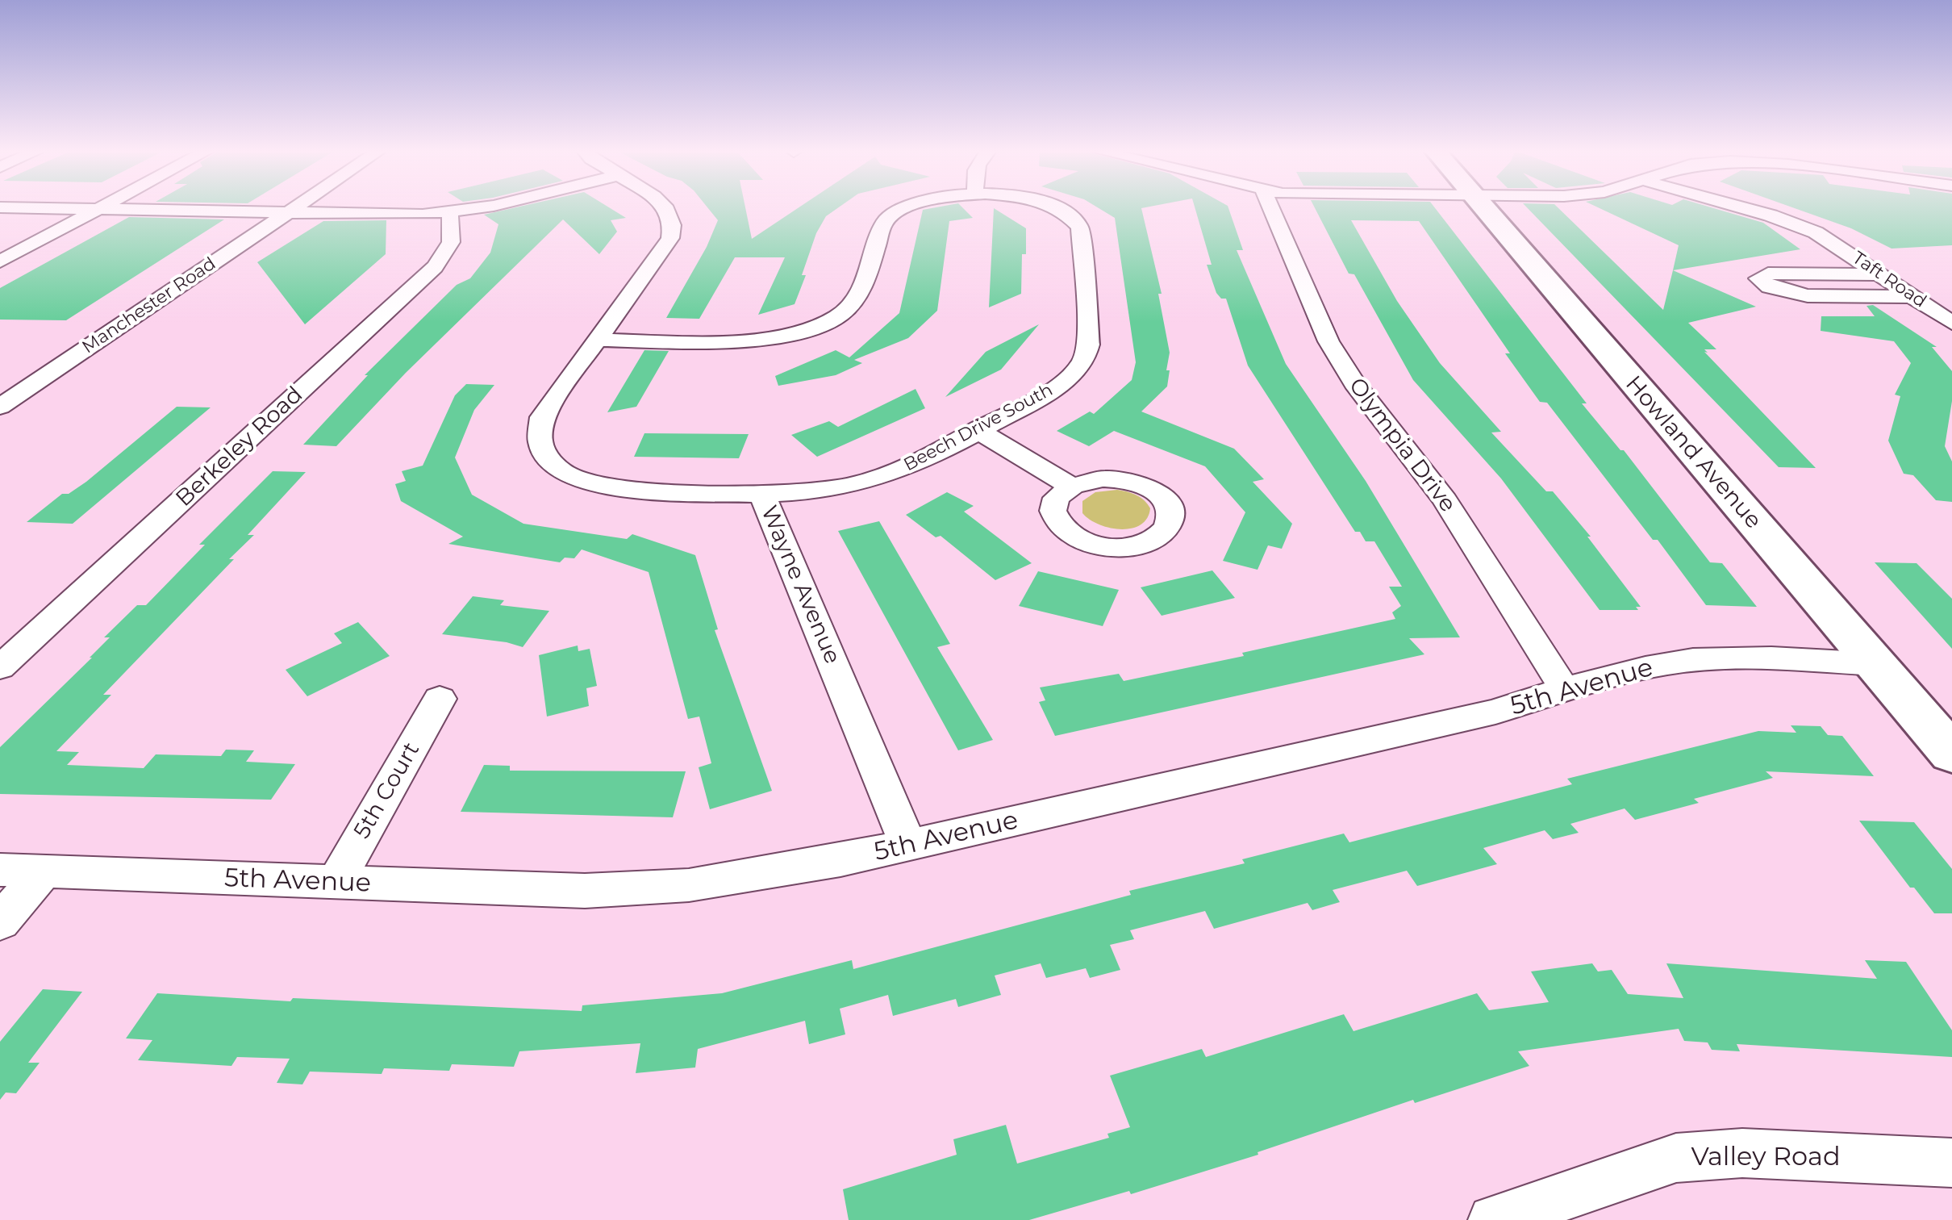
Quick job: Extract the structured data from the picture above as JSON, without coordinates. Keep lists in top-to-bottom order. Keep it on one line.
{"streets":{"street":["Taft Road","Manchester Road","Beech Drive South","Olympia Drive","Berkeley Road","Howland Avenue","Wayne Avenue","5th Avenue","5th Court","Valley Road"]},"crossings":[["Beech Drive South","Wayne Avenue"],["Olympia Drive","5th Avenue"],["Howland Avenue","5th Avenue"],["Wayne Avenue","5th Avenue"],["5th Avenue","5th Court"]]}
